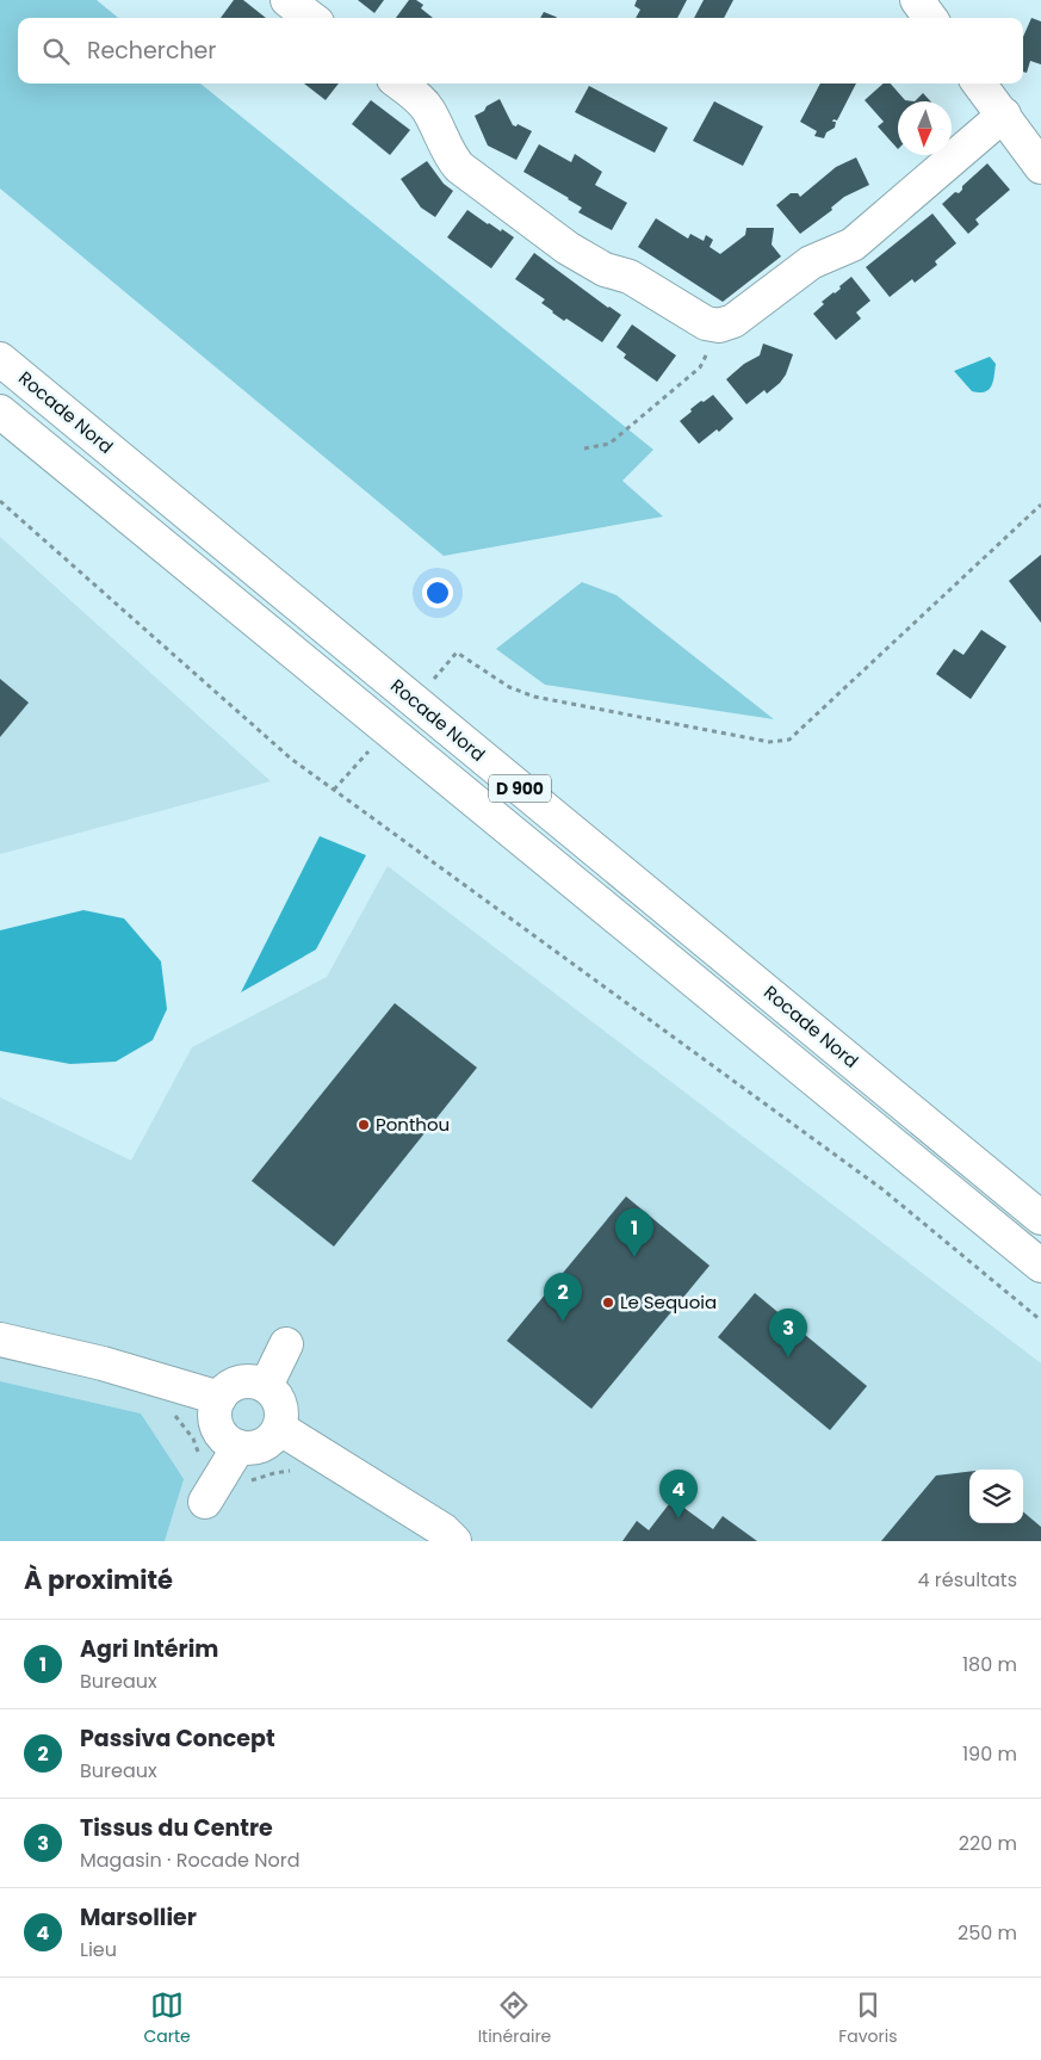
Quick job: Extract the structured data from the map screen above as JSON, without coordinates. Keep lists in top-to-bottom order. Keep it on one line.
{"streets":{"main road":["Rocade Nord","D 900"]},"places":["Ponthou","Le Sequoia"],"north":"bottom","page":{"search":"Rechercher","pins":["1","2","3","4"],"heading":["À proximité","4 résultats"],"list":[{"mark":"1","name":"Agri Intérim","note":"Bureaux","value":"180 m"},{"mark":"2","name":"Passiva Concept","note":"Bureaux","value":"190 m"},{"mark":"3","name":"Tissus du Centre","note":"Magasin · Rocade Nord","value":"220 m"},{"mark":"4","name":"Marsollier","note":"Lieu","value":"250 m"}],"nav":["Carte","Itinéraire","Favoris"]}}
